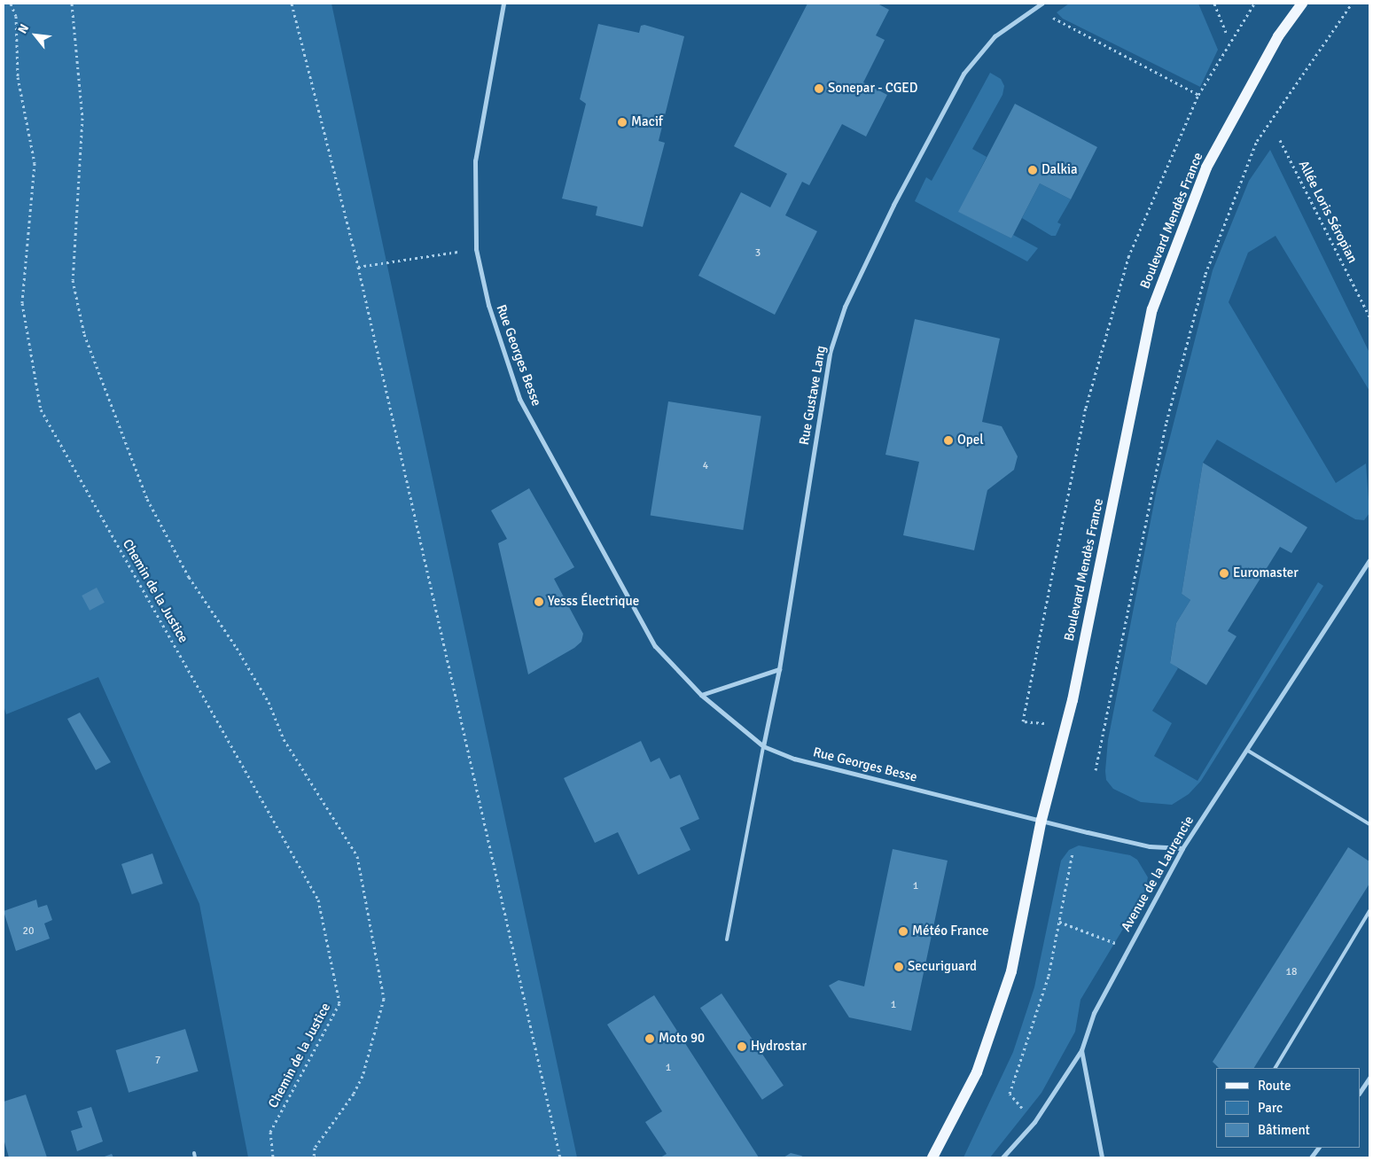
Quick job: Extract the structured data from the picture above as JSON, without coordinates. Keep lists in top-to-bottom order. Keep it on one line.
{"streets":{"main road":["Boulevard Mendès France"],"street":["Rue Georges Besse","Rue Gustave Lang","Avenue de la Laurencie"],"path":["Allée Loris Séropian","Chemin de la Justice"]},"crossings":[["Boulevard Mendès France","Rue Georges Besse"],["Rue Georges Besse","Rue Gustave Lang"],["Rue Georges Besse","Avenue de la Laurencie"]],"places":["Sonepar - CGED","Macif","Dalkia","Opel","Euromaster","Yesss Électrique","Météo France","Securiguard","Moto 90","Hydrostar"],"house_numbers":["3","4","1","20","18","1","7","1"],"legend":["Route","Parc","Bâtiment"],"north":"top left"}
